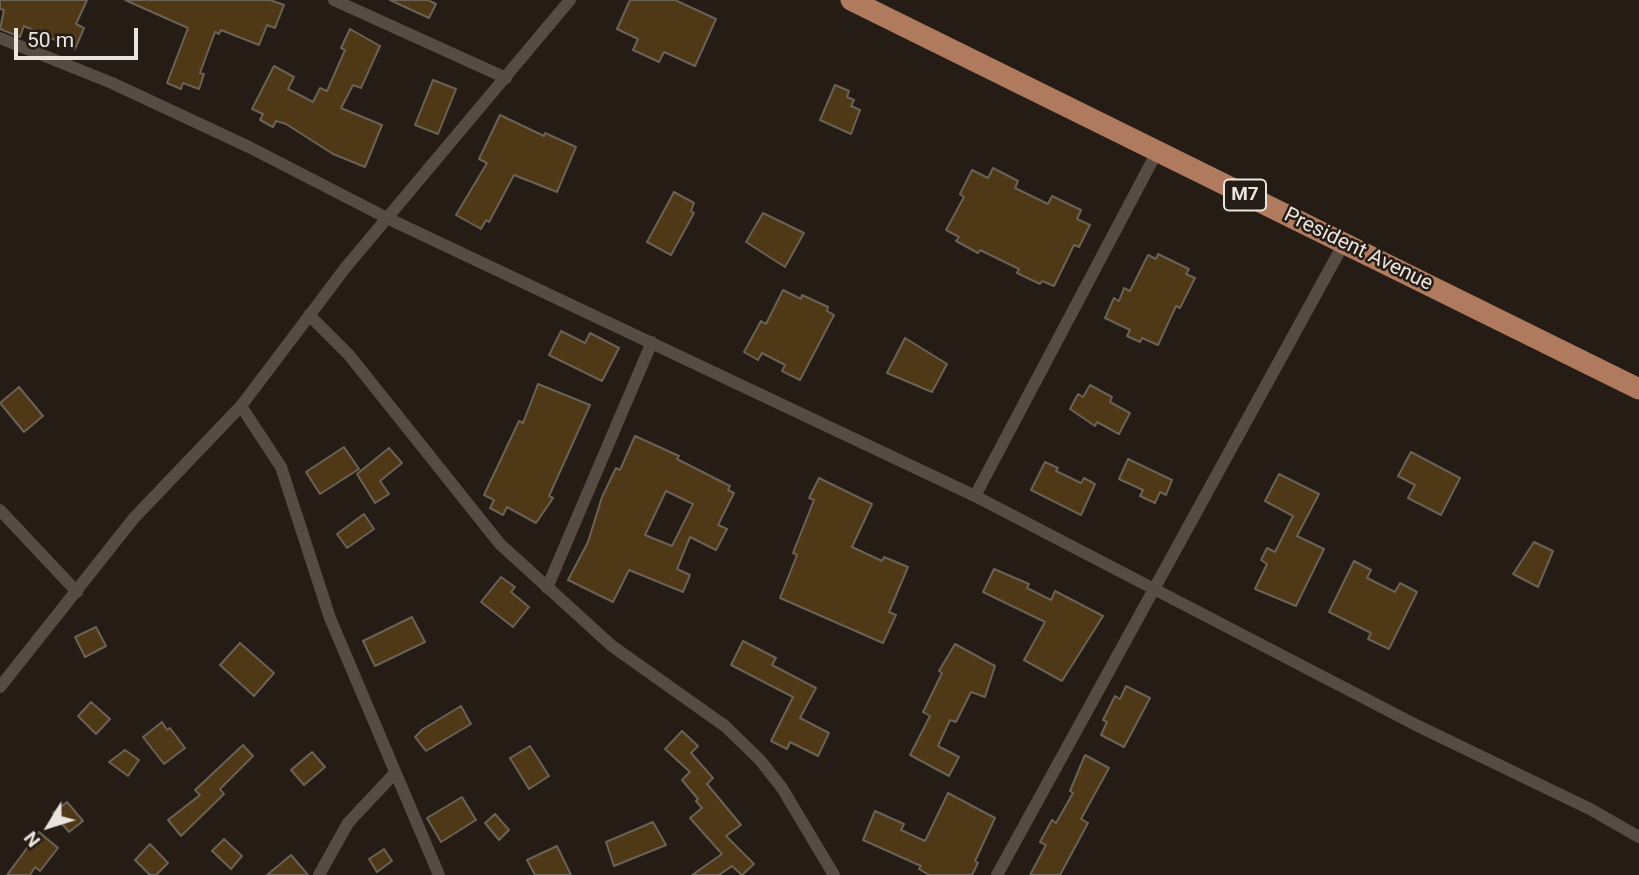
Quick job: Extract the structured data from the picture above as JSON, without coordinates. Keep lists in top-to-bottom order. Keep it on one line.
{"streets":{"main road":["M7","President Avenue"]},"scale_bar":"50 m","north":"bottom left"}
